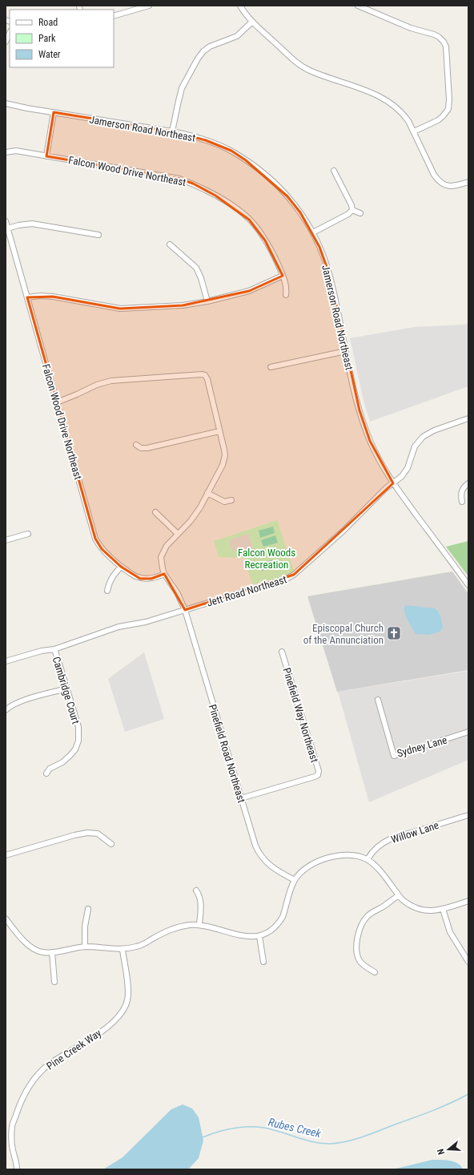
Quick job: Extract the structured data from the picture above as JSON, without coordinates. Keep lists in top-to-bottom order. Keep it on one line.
{"streets":{"street":["Jamerson Road Northeast","Falcon Wood Drive Northeast","Jett Road Northeast","Cambridge Court","Pinefield Way Northeast","Sydney Lane","Pinefield Road Northeast","Willow Lane","Pine Creek Way"]},"crossings":[["Jamerson Road Northeast","Jett Road Northeast"],["Falcon Wood Drive Northeast","Pinefield Road Northeast"],["Jett Road Northeast","Cambridge Court"],["Jett Road Northeast","Pinefield Road Northeast"],["Pinefield Way Northeast","Pinefield Road Northeast"]],"water":["Rubes Creek"],"parks":["Falcon Woods Recreation"],"places":{"church":["Episcopal Church of the Annunciation"]},"legend":["Road","Park","Water"],"north":"left"}
